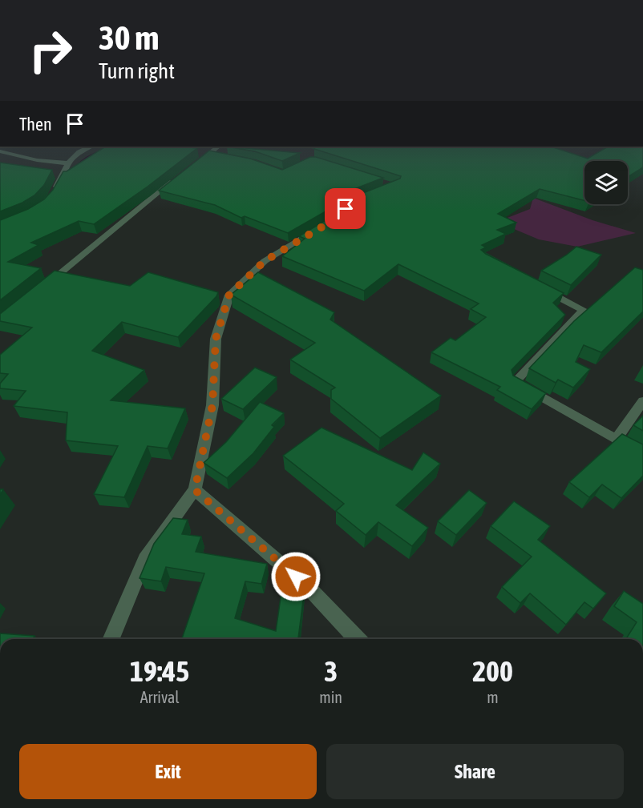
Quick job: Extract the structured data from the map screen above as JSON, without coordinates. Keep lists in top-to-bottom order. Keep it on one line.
{"page":{"turn":["30 m","Turn right"],"then":"Then","eta":["19:45","Arrival","3","min","200","m"],"buttons":["Exit","Share"]}}
